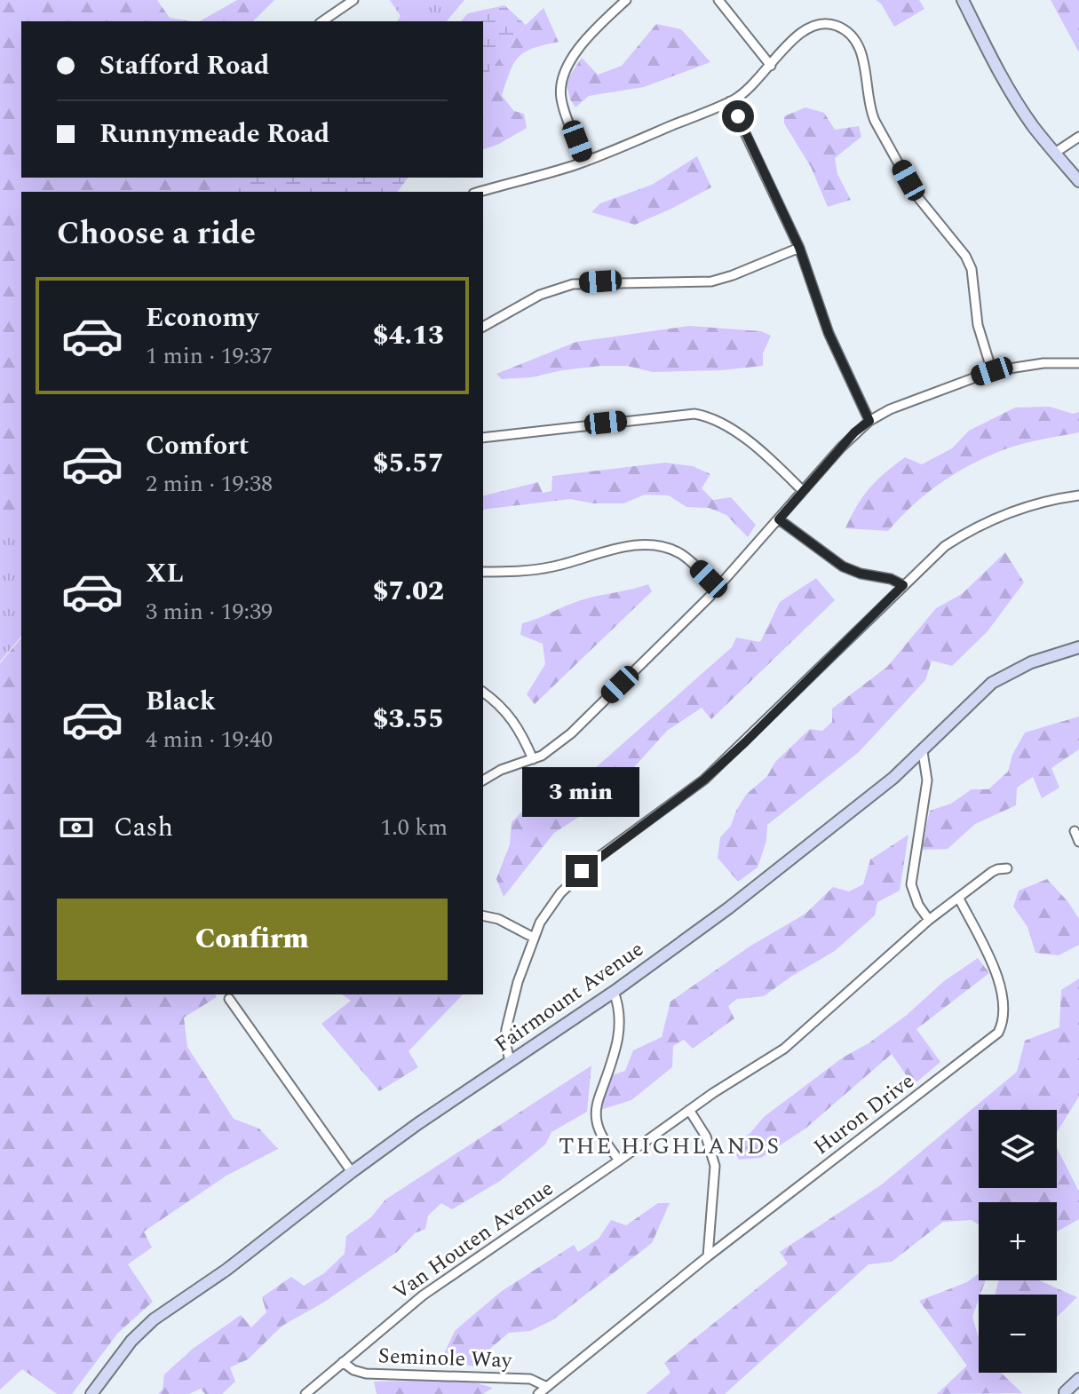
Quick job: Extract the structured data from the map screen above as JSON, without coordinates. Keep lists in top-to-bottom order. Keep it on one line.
{"streets":{"main road":["Fairmount Avenue"],"street":["Huron Drive","Van Houten Avenue","Seminole Way"]},"crossings":[["Huron Drive","Van Houten Avenue"],["Huron Drive","Seminole Way"],["Van Houten Avenue","Seminole Way"]],"districts":["THE HIGHLANDS"],"page":{"banner":["Stafford Road","Runnymeade Road"],"heading":"Choose a ride","list":[{"name":"Economy","note":"1 min · 19:37","value":"$4.13"},{"name":"Comfort","note":"2 min · 19:38","value":"$5.57"},{"name":"XL","note":"3 min · 19:39","value":"$7.02"},{"name":"Black","note":"4 min · 19:40","value":"$3.55"}],"bubble":"3 min","pay":["Cash","1.0 km"],"buttons":"Confirm","map_buttons":["+","−"]}}
